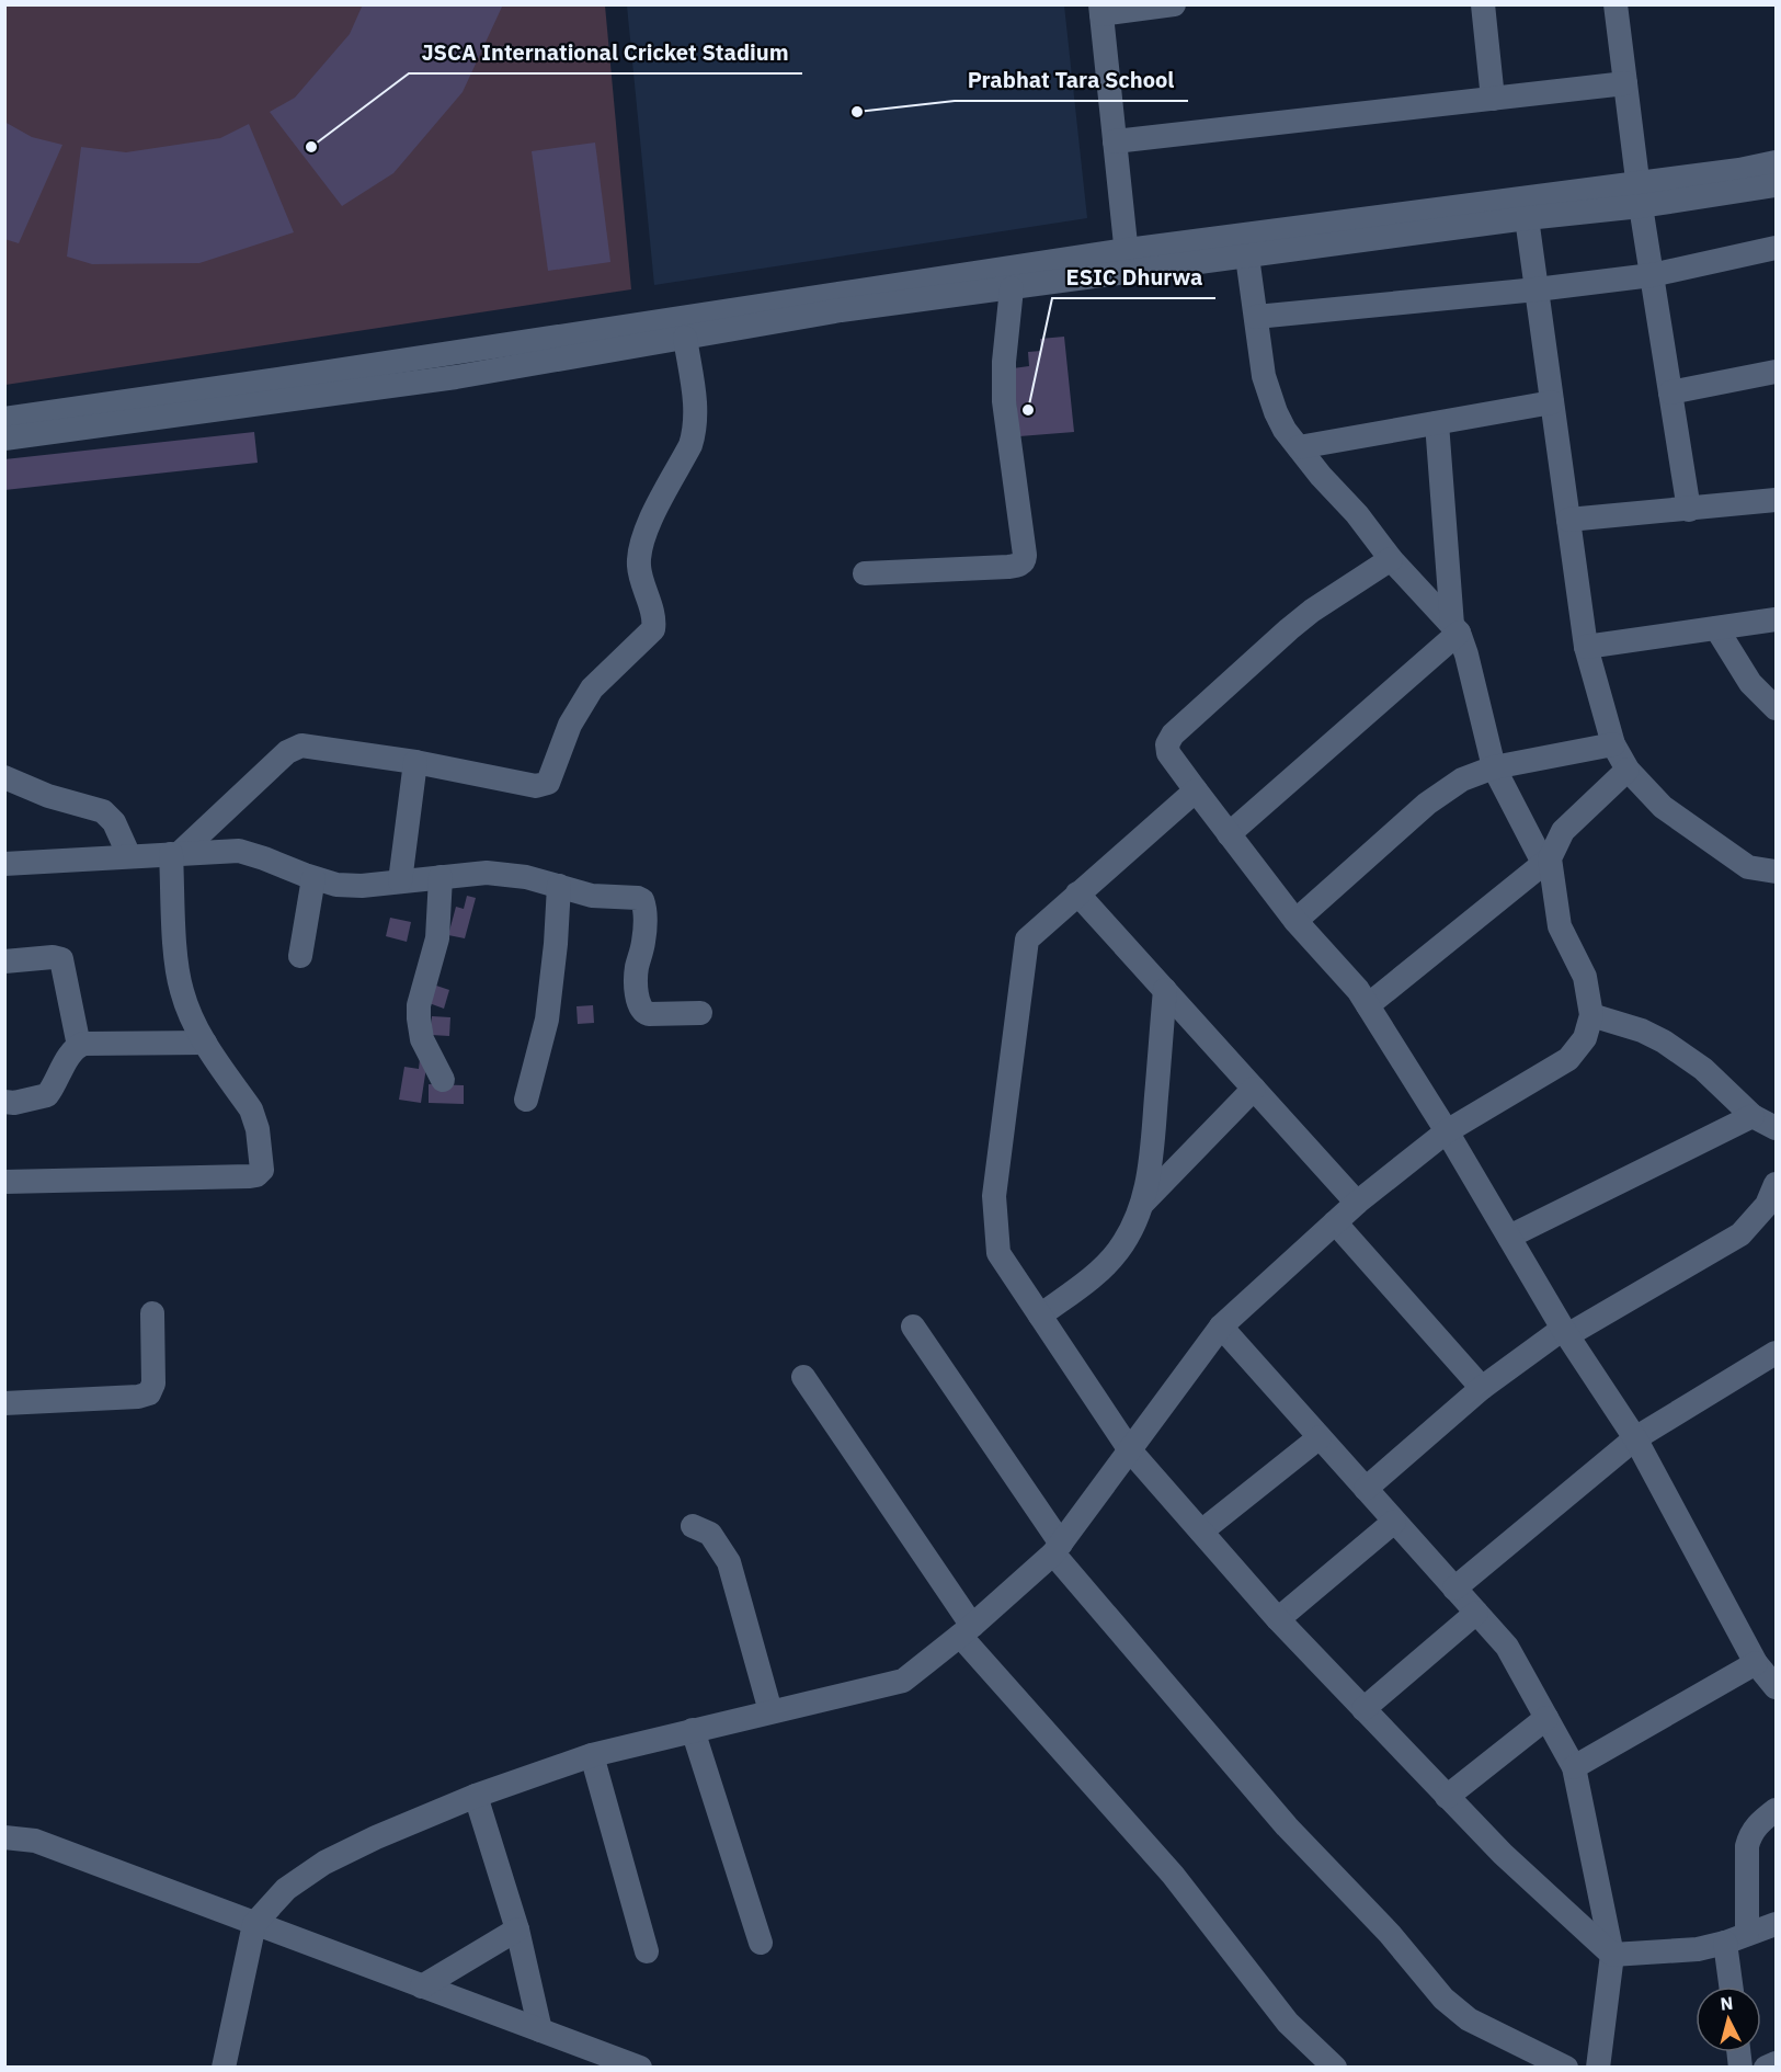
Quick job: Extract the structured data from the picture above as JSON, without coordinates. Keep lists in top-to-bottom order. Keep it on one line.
{"places":["Prabhat Tara School","JSCA International Cricket Stadium","ESIC Dhurwa"],"north":"top"}
